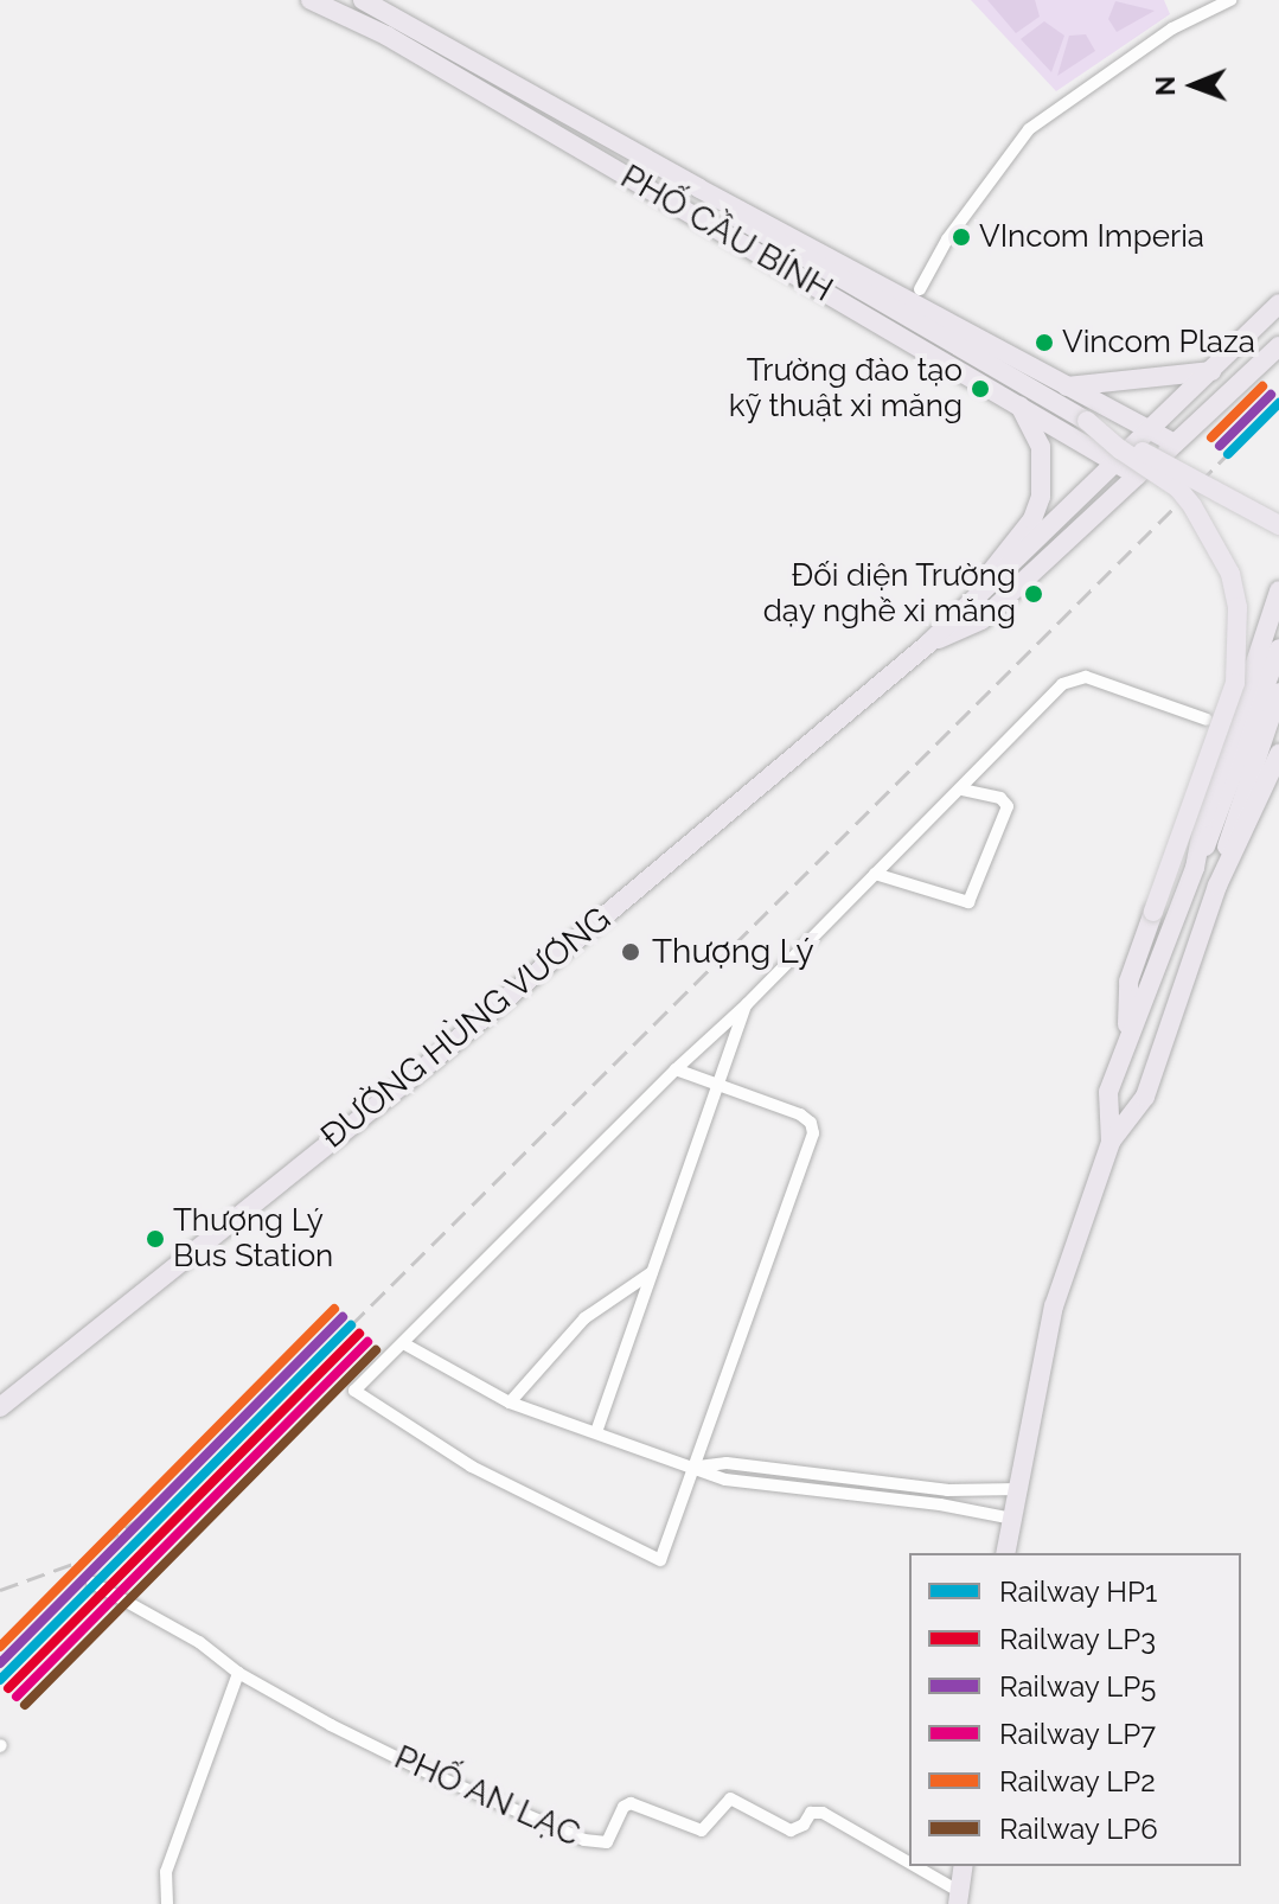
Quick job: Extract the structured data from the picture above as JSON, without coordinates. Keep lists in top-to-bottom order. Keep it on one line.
{"streets":{"main road":["PHỐ CẦU BÍNH","ĐƯỜNG HÙNG VƯƠNG"],"street":["PHỐ AN LẠC"]},"crossings":[["PHỐ CẦU BÍNH","ĐƯỜNG HÙNG VƯƠNG"]],"places":["VIncom Imperia","Vincom Plaza","Trường đào tạo kỹ thuật xi măng","Đối diện Trường dạy nghề xi măng","Thượng Lý","Thượng Lý Bus Station"],"lines":["rail line LP2","rail line LP5","rail line HP1","rail line LP3","rail line LP7","rail line LP6"],"legend":["Railway HP1","Railway LP3","Railway LP5","Railway LP7","Railway LP2","Railway LP6"],"north":"left"}
